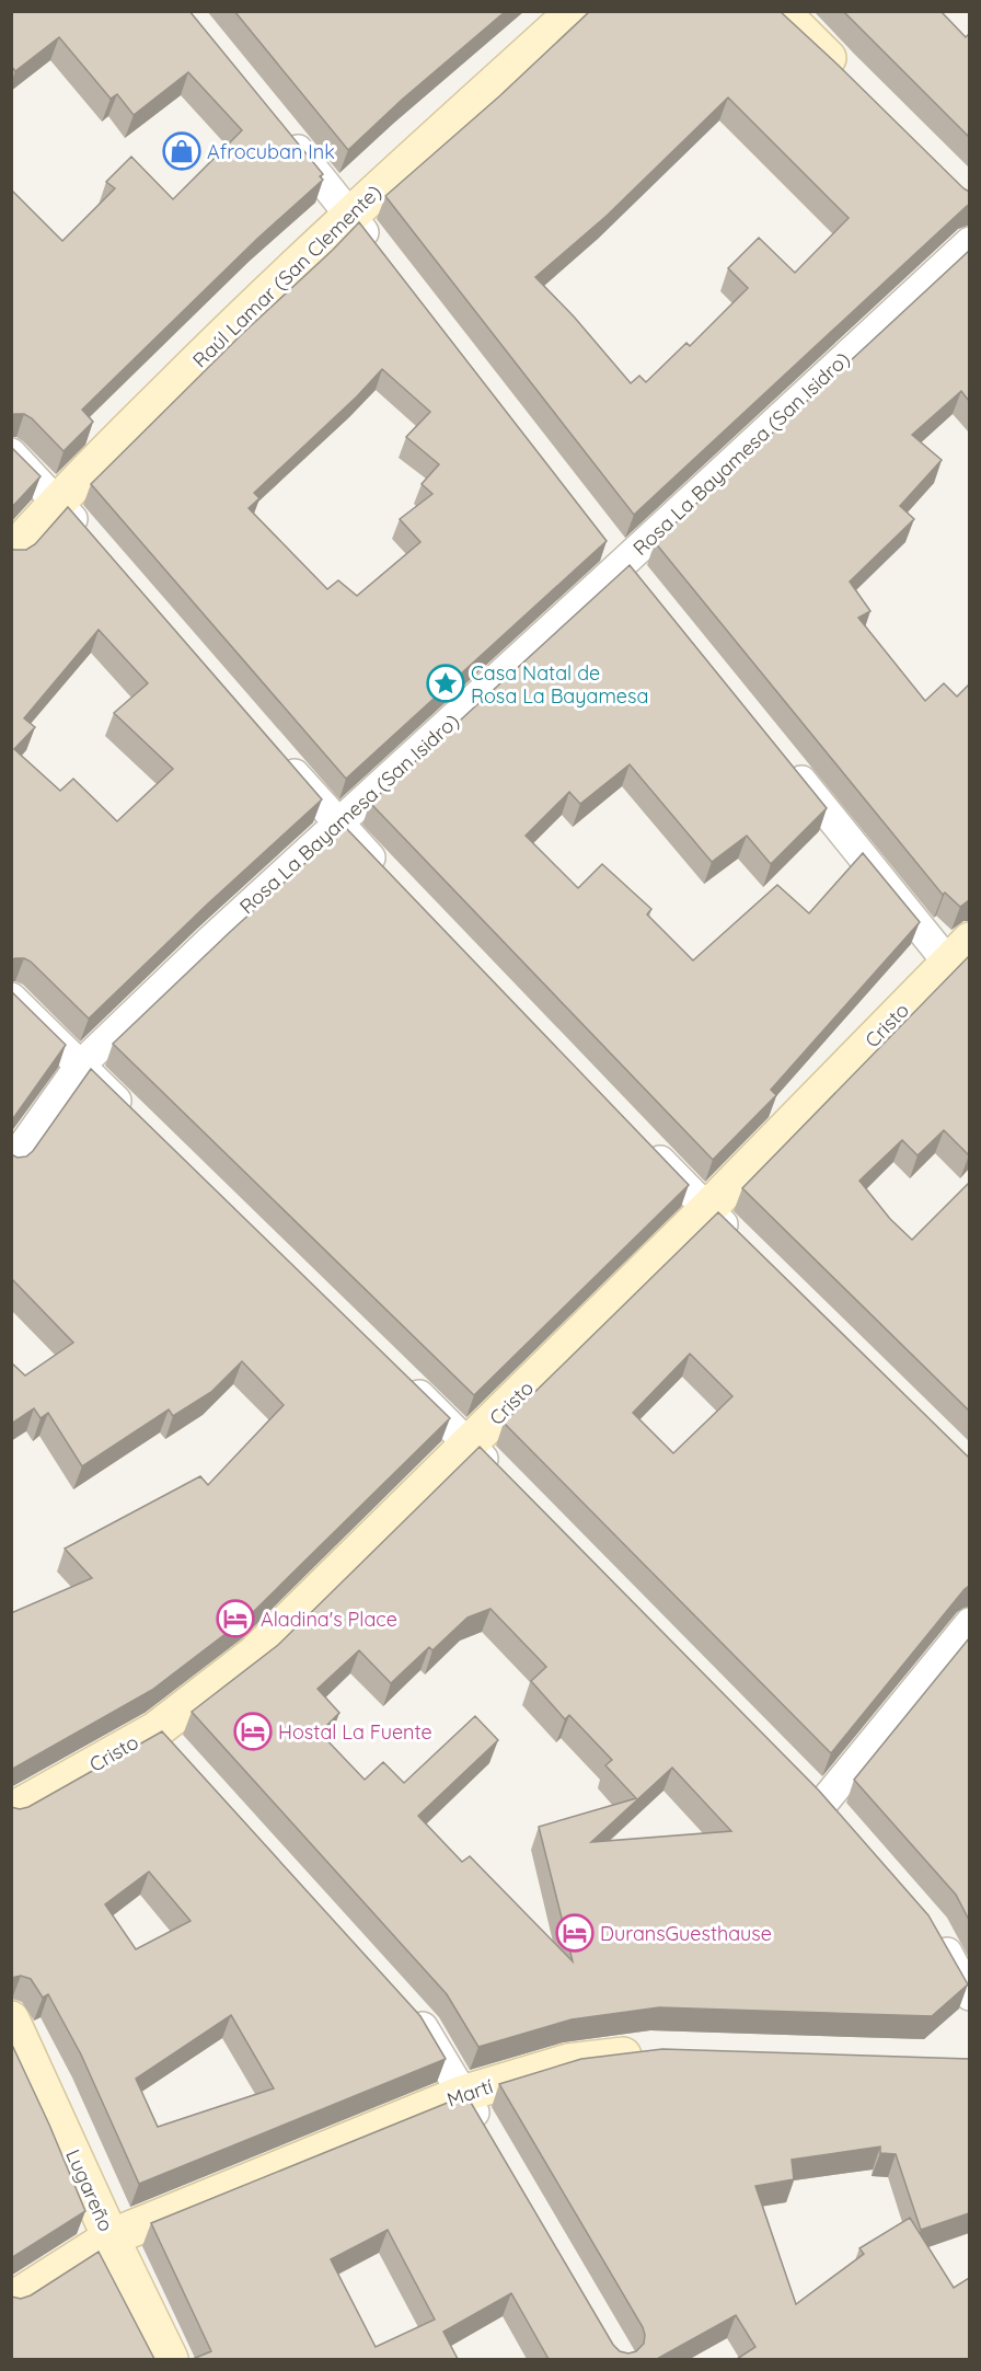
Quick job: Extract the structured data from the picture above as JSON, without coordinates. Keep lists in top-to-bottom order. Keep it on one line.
{"streets":{"street":["Raúl Lamar (San Clemente)","Rosa La Bayamesa (San Isidro)","Cristo","Martí","Lugareño"]},"crossings":[["Martí","Lugareño"]],"places":{"shop":["Afrocuban Ink"],"place":["Casa Natal de Rosa La Bayamesa"],"hotel":["Aladina's Place","Hostal La Fuente","DuransGuesthause"]}}
